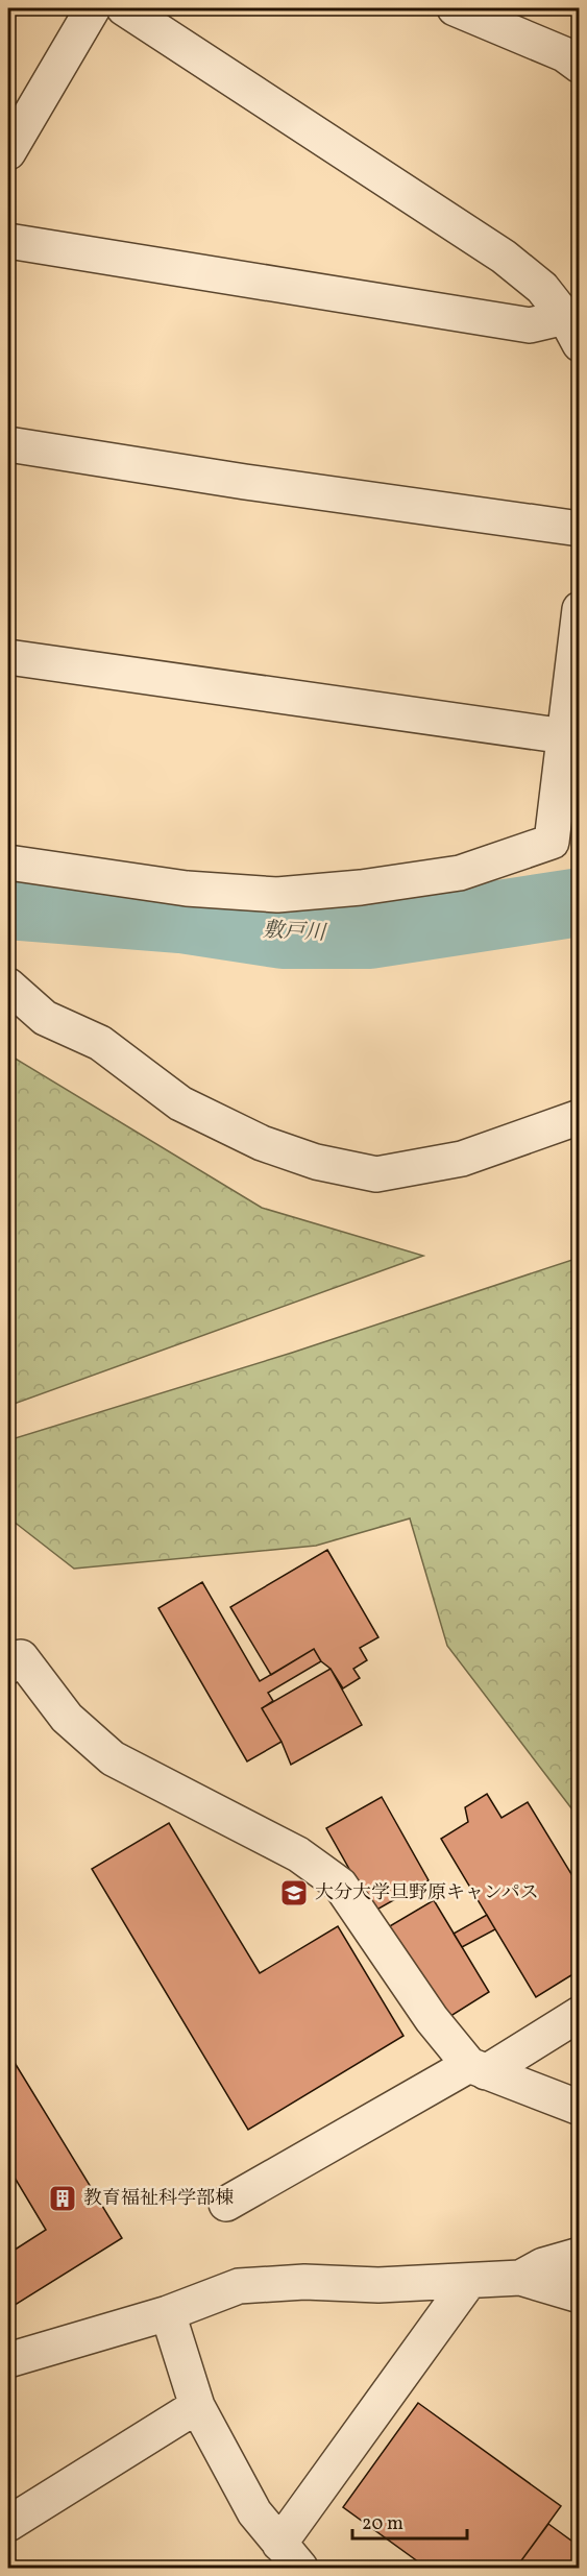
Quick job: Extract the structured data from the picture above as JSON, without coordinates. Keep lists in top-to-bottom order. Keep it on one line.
{"water":["敷戸川"],"places":{"school or university":["大分大学旦野原キャンパス"],"building":["教育福祉科学部棟"]},"scale_bar":"20 m"}
